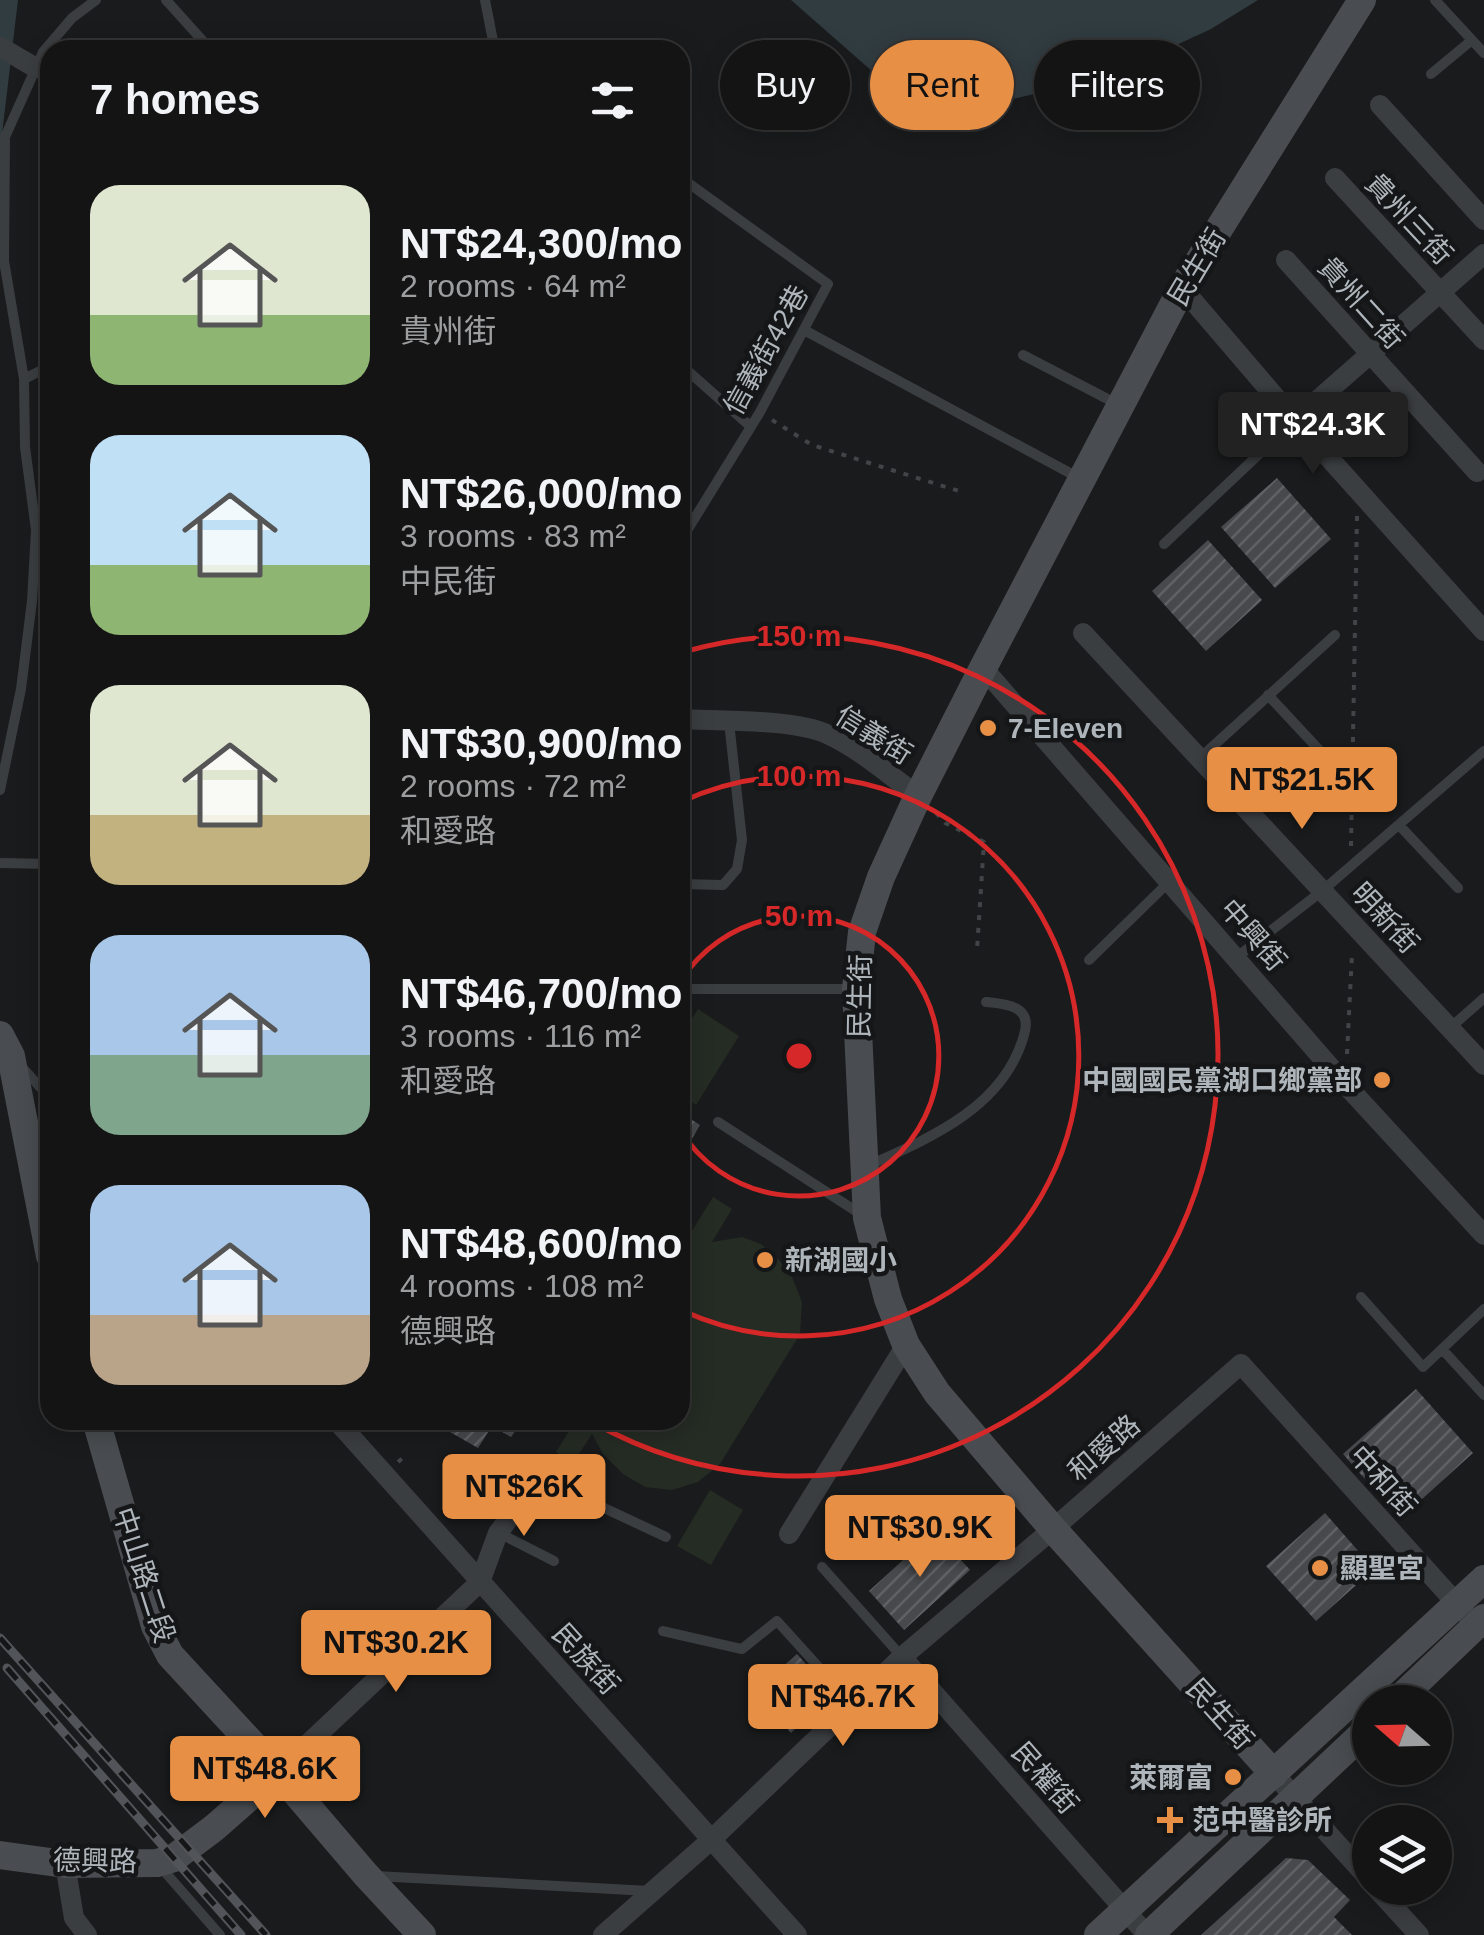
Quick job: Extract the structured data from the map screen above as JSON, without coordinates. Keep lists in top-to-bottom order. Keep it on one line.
{"streets":{"street":["貴州三街","民生街","貴州二街","信義街","明新街","中興街","和愛路","中和街","中山路二段","民族街","民權街","德興路"],"lane":["信義街42巷"]},"crossings":[["民生街","信義街"],["民生街","中興街"],["民生街","和愛路"],["和愛路","中和街"],["和愛路","民族街"],["和愛路","民權街"],["中山路二段","德興路"]],"places":{"other":["7-Eleven","中國國民黨湖口鄉黨部","新湖國小","顯聖宮","萊爾富"],"health":["范中醫診所"]},"north":"left","page":{"chip":["Buy","Rent","Filters"],"heading":"7 homes","list":[{"name":"NT$24,300/mo","note":"2 rooms · 64 m² · 貴州街"},{"name":"NT$26,000/mo","note":"3 rooms · 83 m² · 中民街"},{"name":"NT$30,900/mo","note":"2 rooms · 72 m² · 和愛路"},{"name":"NT$46,700/mo","note":"3 rooms · 116 m² · 和愛路"},{"name":"NT$48,600/mo","note":"4 rooms · 108 m² · 德興路"}],"price":["NT$24.3K","NT$21.5K","NT$26K","NT$30.9K","NT$30.2K","NT$46.7K","NT$48.6K"]},"rings":["150 m","100 m","50 m"]}
